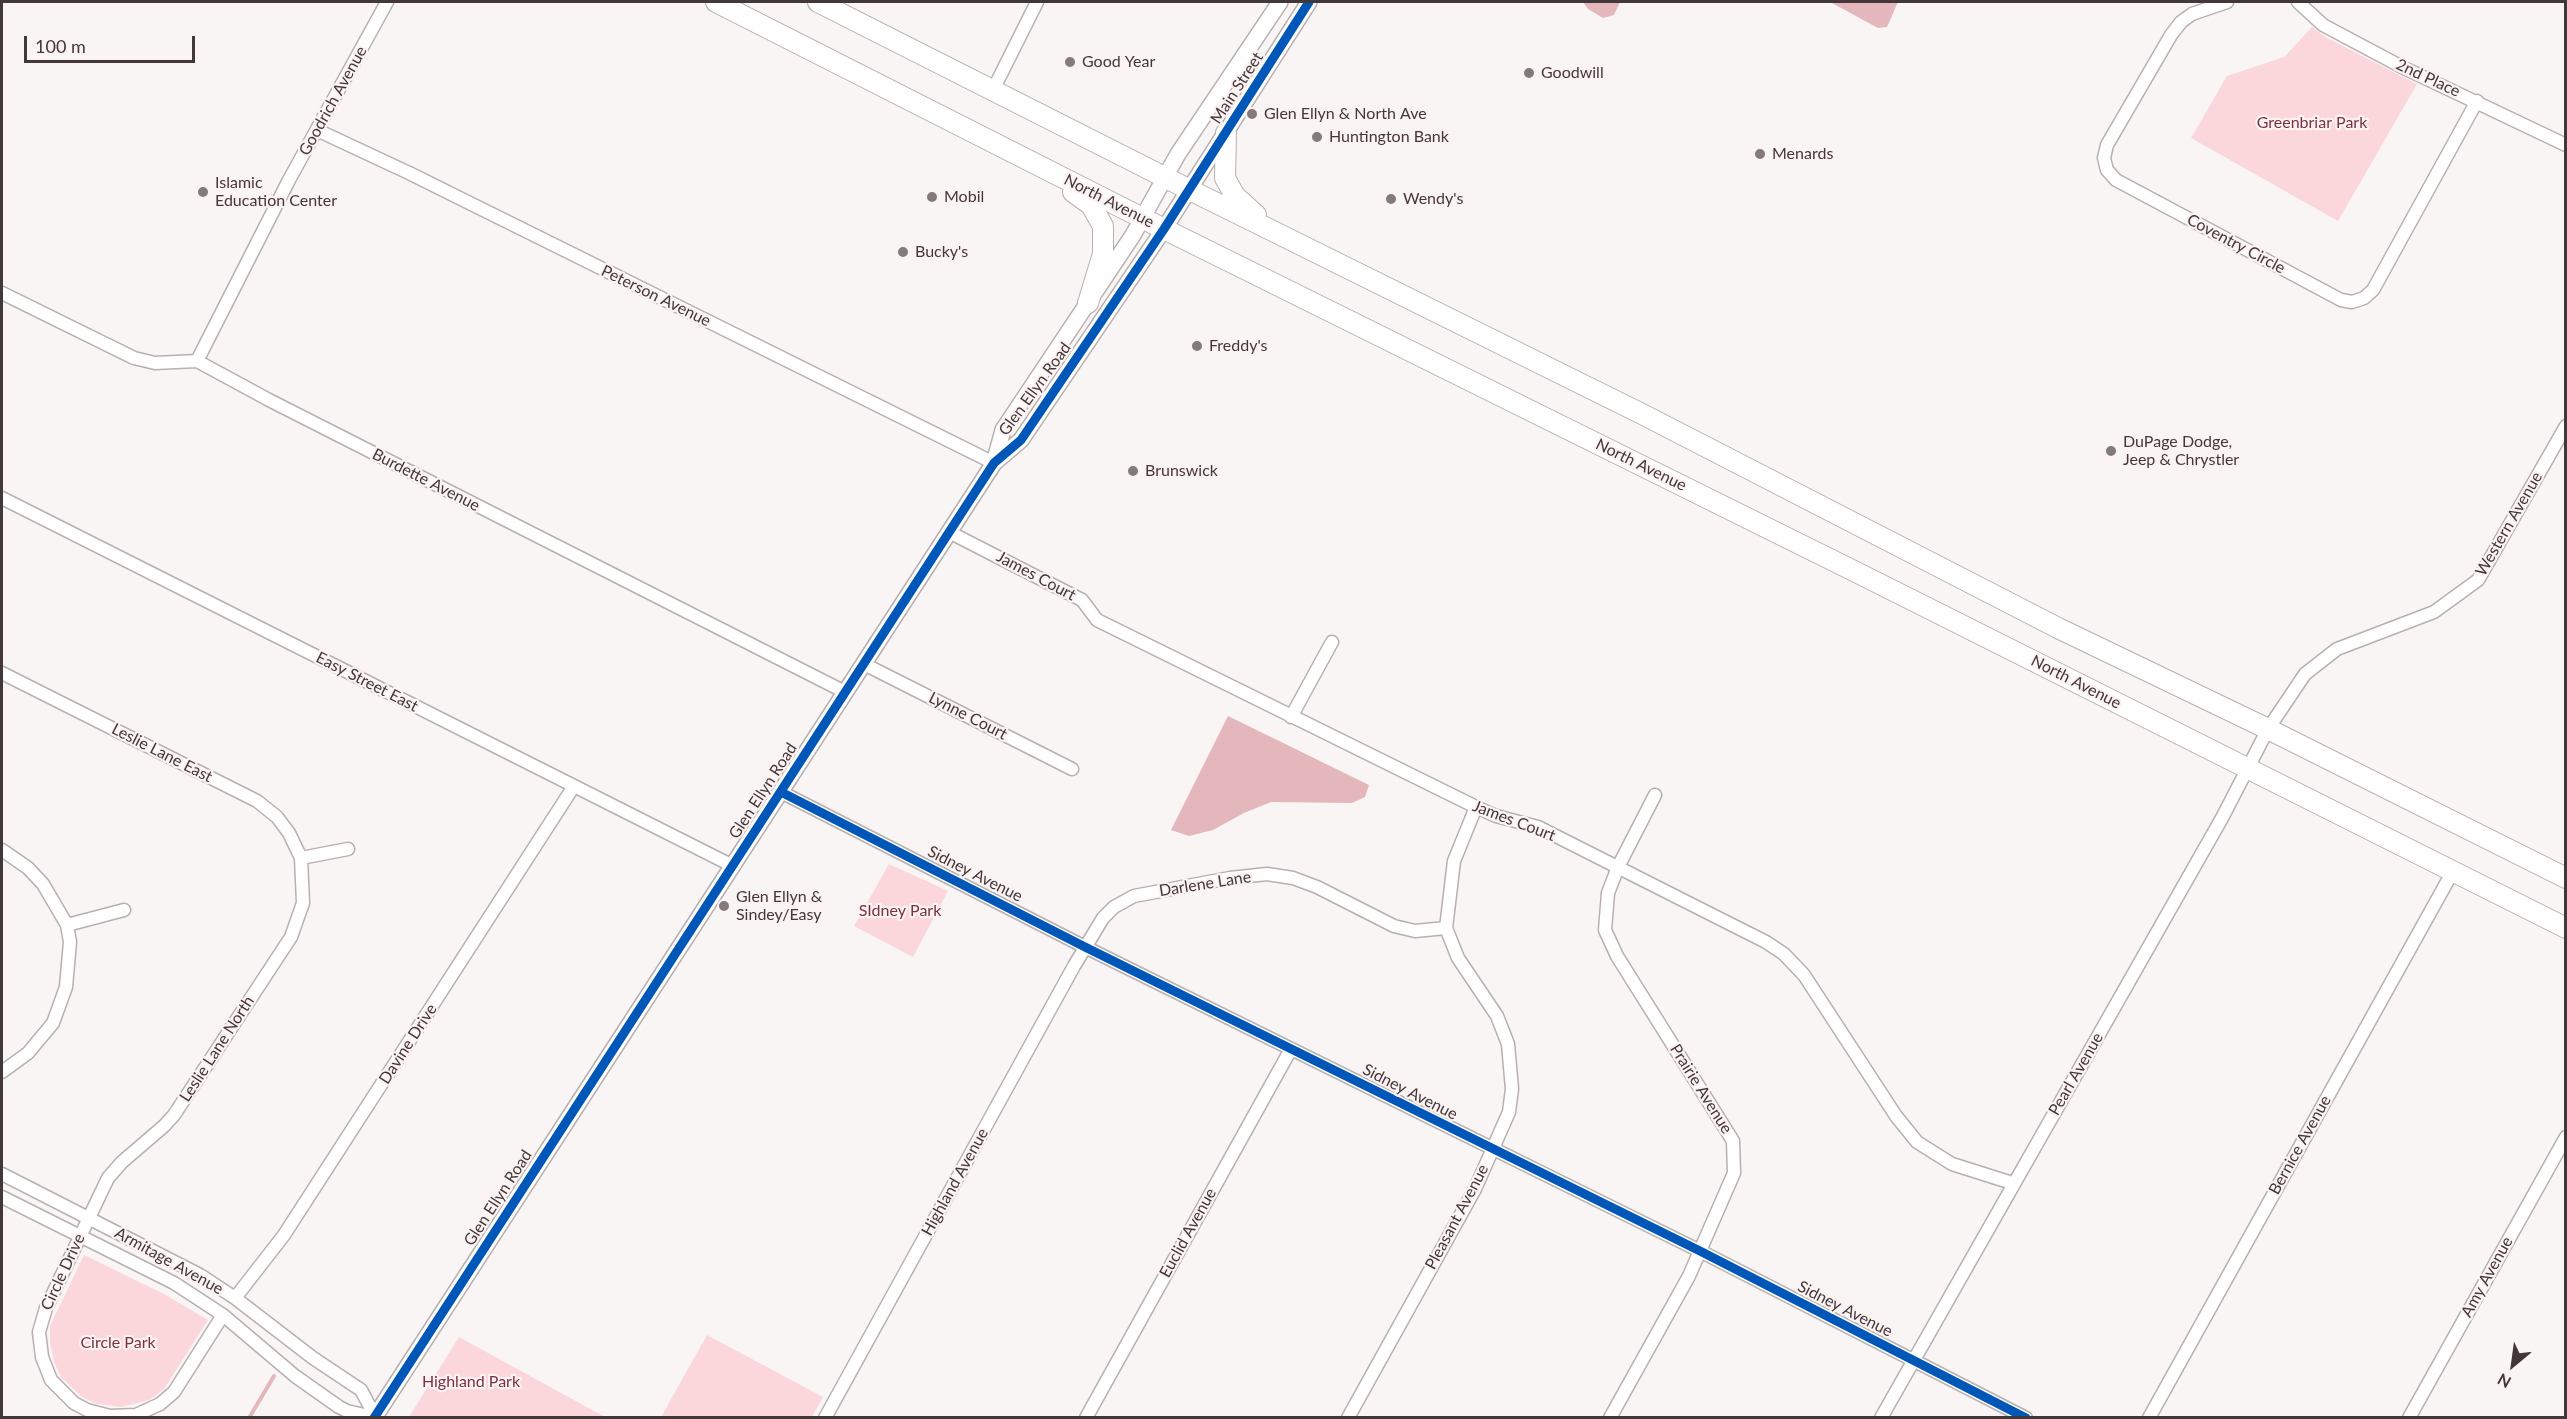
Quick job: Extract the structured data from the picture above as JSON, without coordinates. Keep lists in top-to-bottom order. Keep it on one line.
{"streets":{"main road":["North Avenue"],"street":["2nd Place","Main Street","Goodrich Avenue","Coventry Circle","Peterson Avenue","Glen Ellyn Road","Burdette Avenue","Western Avenue","James Court","Easy Street East","Lynne Court","Leslie Lane East","Sidney Avenue","Darlene Lane","Davine Drive","Leslie Lane North","Pearl Avenue","Prairie Avenue","Bernice Avenue","Highland Avenue","Pleasant Avenue","Euclid Avenue","Armitage Avenue","Circle Drive","Amy Avenue"]},"crossings":[["2nd Place","Coventry Circle"],["Main Street","Glen Ellyn Road"],["Goodrich Avenue","Peterson Avenue"],["Goodrich Avenue","Burdette Avenue"],["North Avenue","Glen Ellyn Road"],["North Avenue","Pearl Avenue"],["North Avenue","Bernice Avenue"],["Peterson Avenue","Glen Ellyn Road"],["Glen Ellyn Road","Burdette Avenue"],["Glen Ellyn Road","James Court"],["Glen Ellyn Road","Easy Street East"],["Glen Ellyn Road","Lynne Court"],["Glen Ellyn Road","Sidney Avenue"],["Glen Ellyn Road","Armitage Avenue"],["Western Avenue","Pearl Avenue"],["James Court","Pearl Avenue"],["James Court","Prairie Avenue"],["James Court","Pleasant Avenue"],["Easy Street East","Davine Drive"],["Leslie Lane East","Leslie Lane North"],["Sidney Avenue","Darlene Lane"],["Sidney Avenue","Pearl Avenue"],["Sidney Avenue","Prairie Avenue"],["Sidney Avenue","Highland Avenue"],["Sidney Avenue","Pleasant Avenue"],["Sidney Avenue","Euclid Avenue"],["Darlene Lane","Highland Avenue"],["Darlene Lane","Pleasant Avenue"],["Davine Drive","Armitage Avenue"],["Leslie Lane North","Armitage Avenue"],["Leslie Lane North","Circle Drive"],["Armitage Avenue","Circle Drive"]],"parks":["Greenbriar Park","SIdney Park","Circle Park","Highland Park"],"places":["Good Year","Goodwill","Glen Ellyn & North Ave","Huntington Bank","Menards","Islamic Education Center","Mobil","Wendy's","Bucky's","Freddy's","DuPage Dodge, Jeep & Chrystler","Brunswick","Glen Ellyn & Sindey/Easy"],"scale_bar":"100 m","north":"bottom left"}
